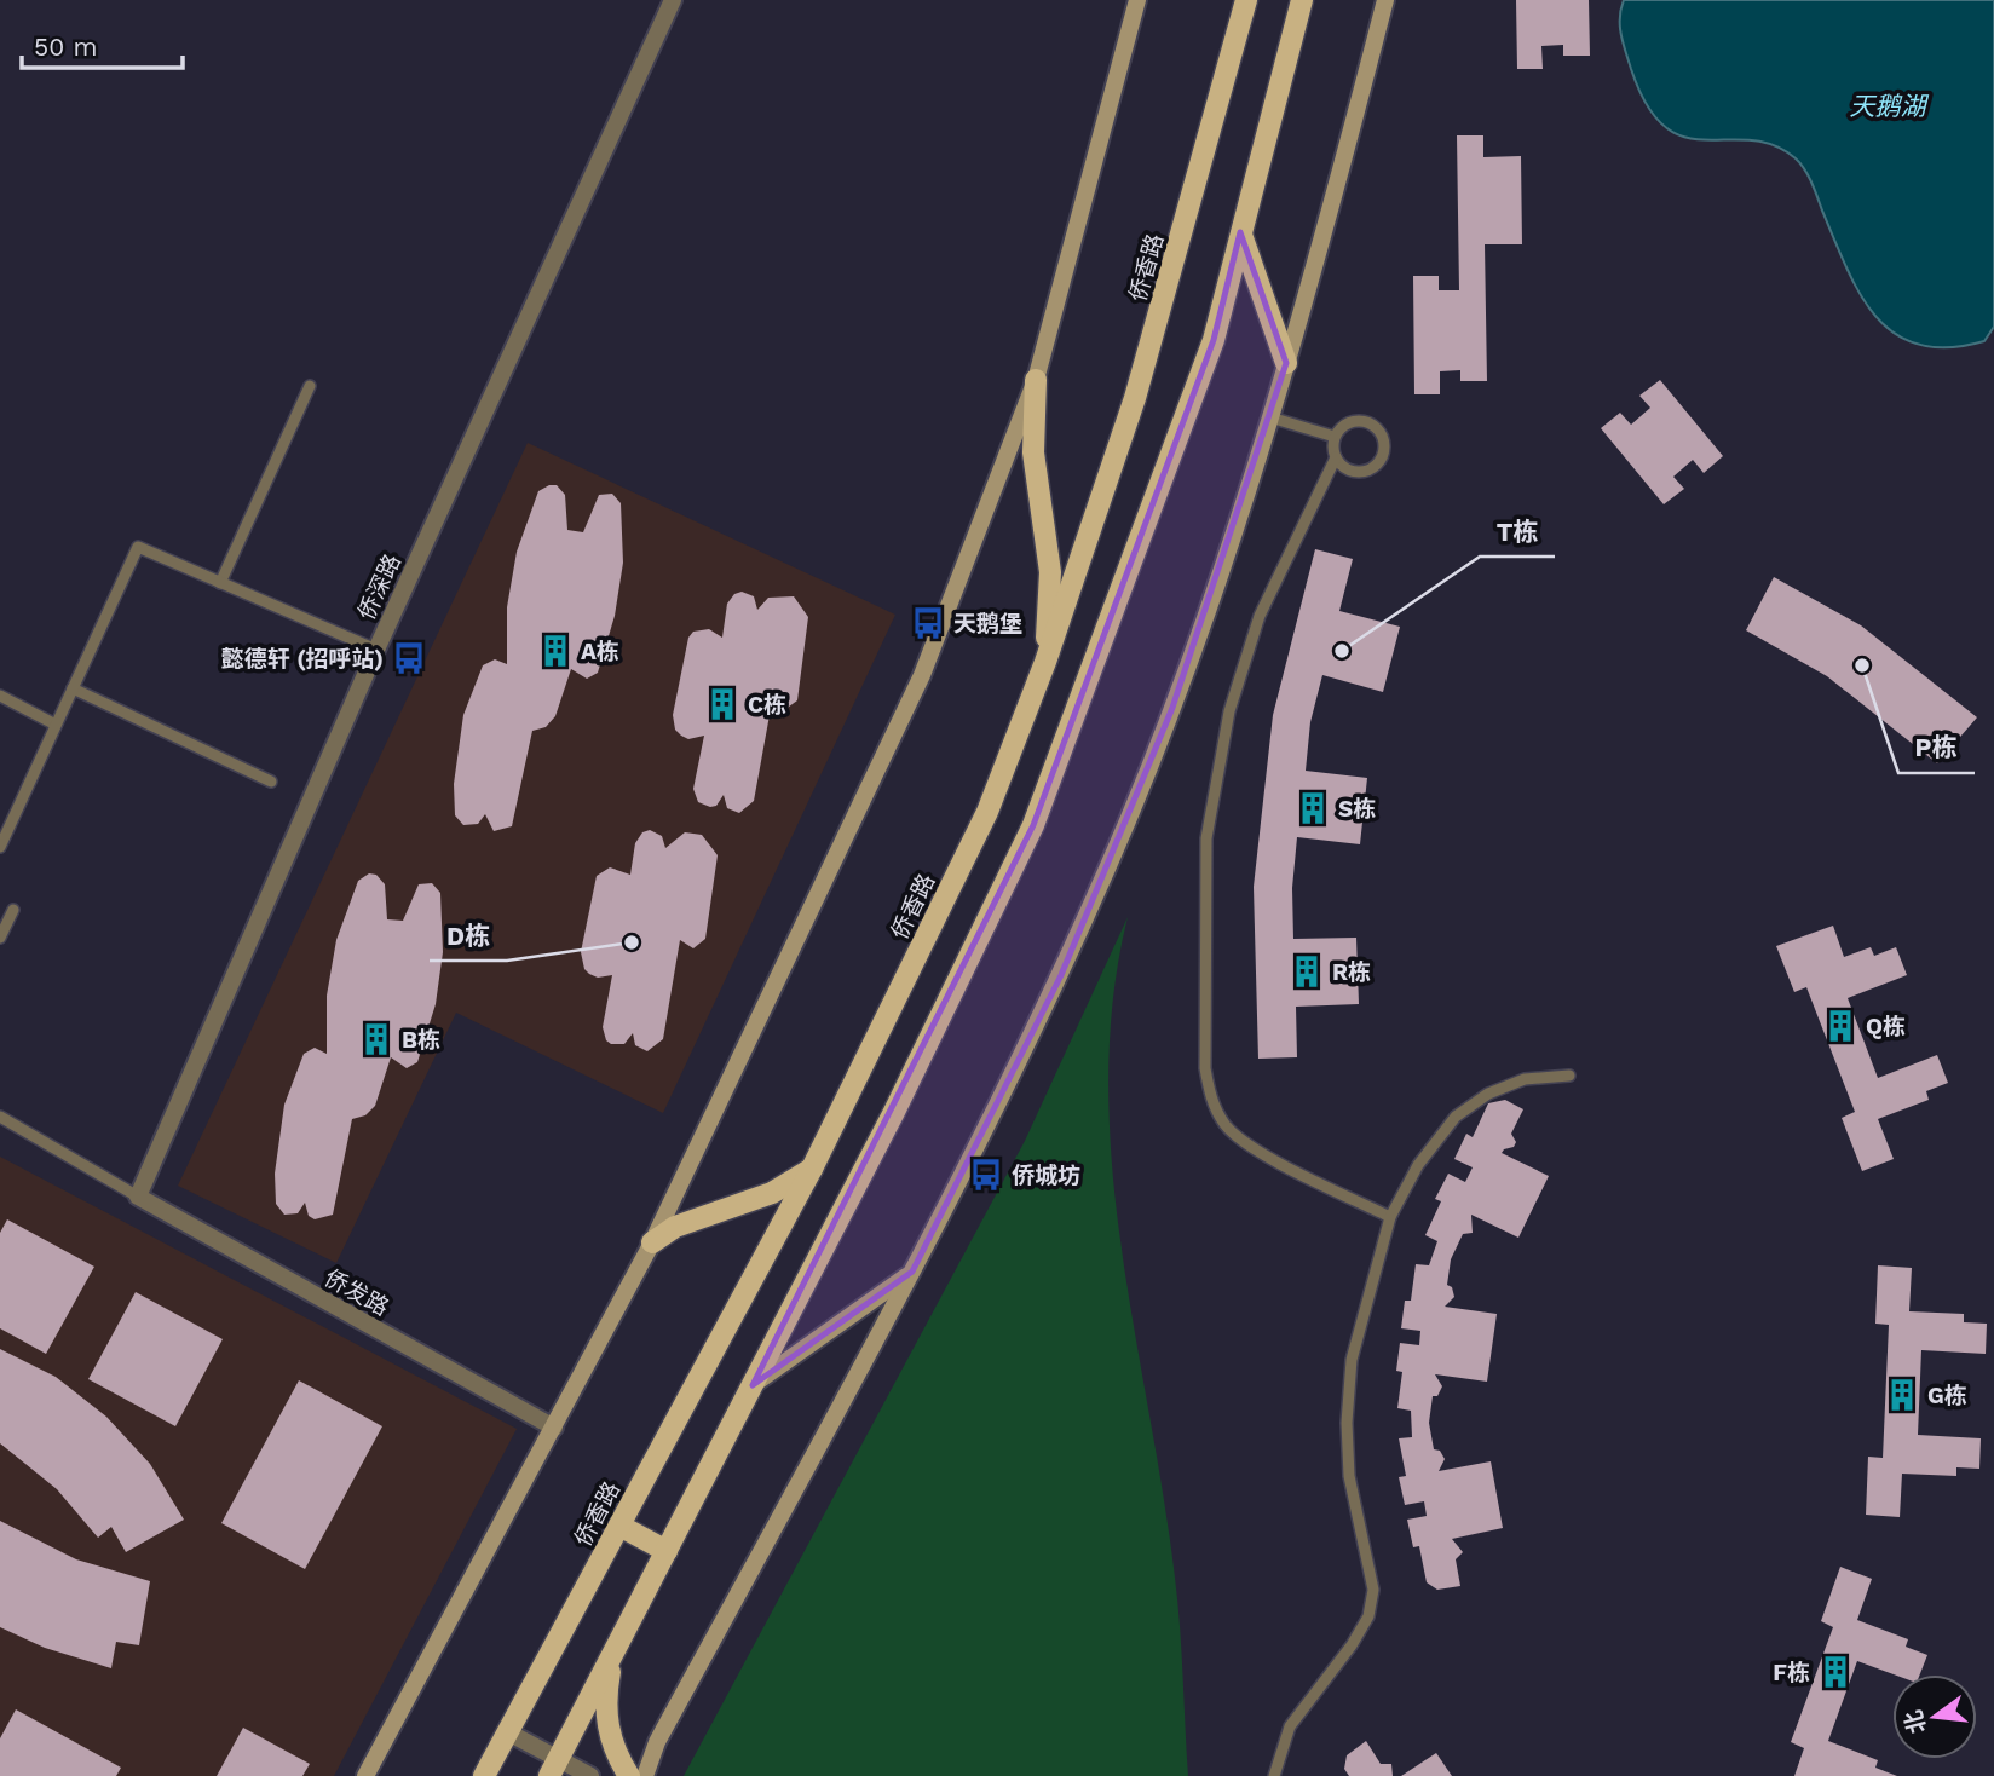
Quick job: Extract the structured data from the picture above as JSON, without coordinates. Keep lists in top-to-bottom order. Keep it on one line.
{"streets":{"main road":["侨香路"],"street":["侨深路","侨发路"]},"crossings":[["侨深路","侨发路"]],"water":["天鹅湖"],"places":{"bus stop":["天鹅堡","懿德轩 (招呼站)","侨城坊"],"building":["A栋","C栋","S栋","R栋","Q栋","B栋","G栋","F栋"],"other":["T栋","P栋","D栋"]},"scale_bar":"50 m","north":"left"}
